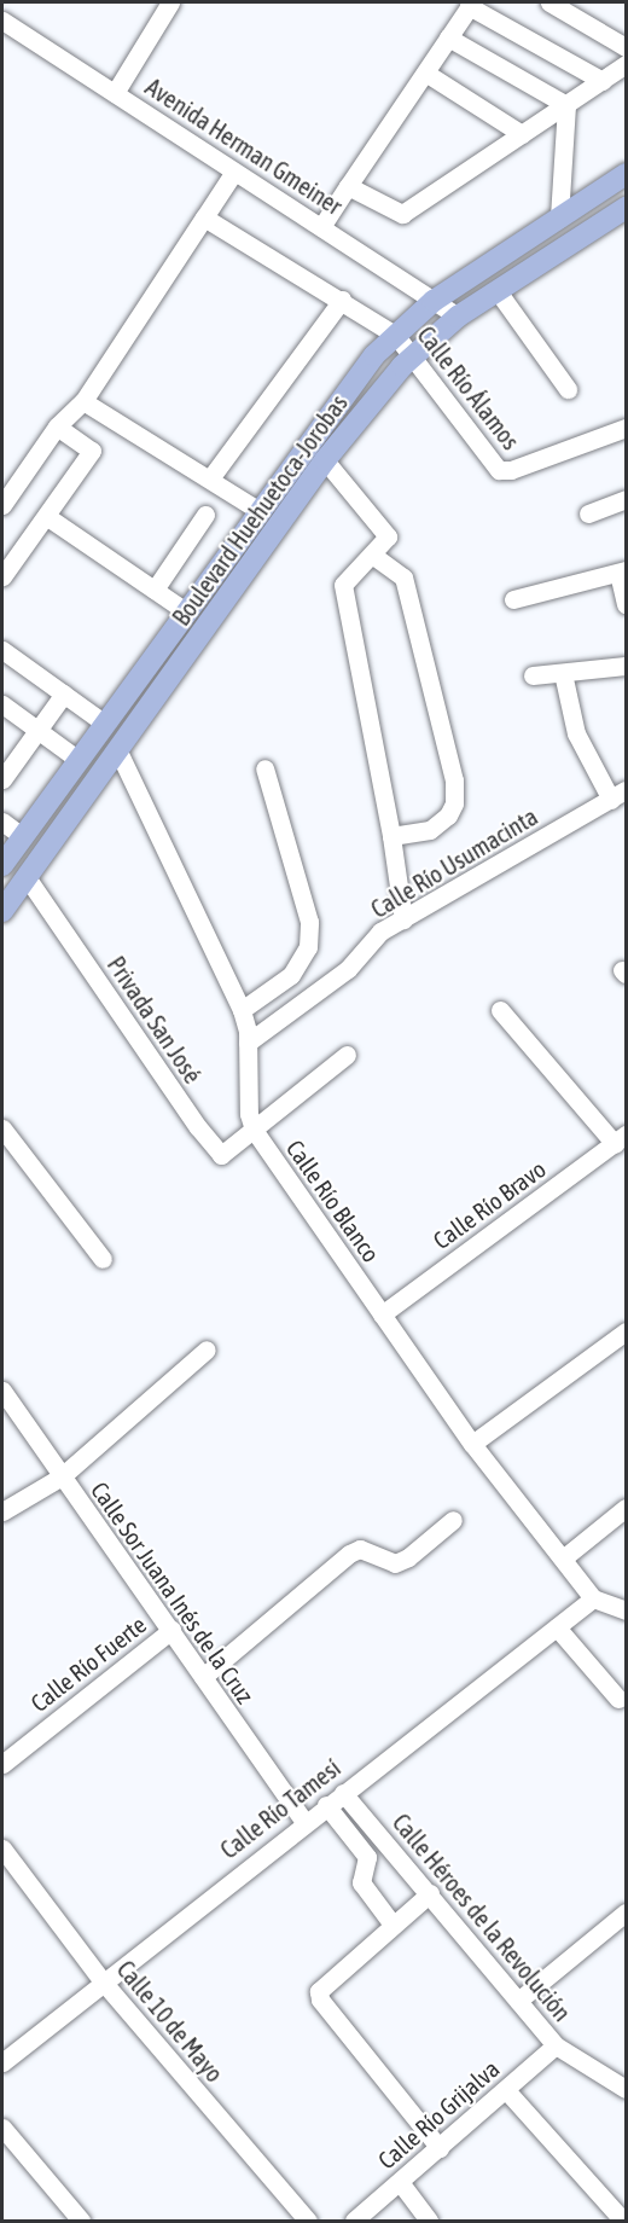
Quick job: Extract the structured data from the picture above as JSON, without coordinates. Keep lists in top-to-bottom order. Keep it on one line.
{"streets":{"main road":["Boulevard Huehuetoca-Jorobas"],"street":["Avenida Herman Gmeiner","Calle Río Álamos","Calle Río Usumacinta","Privada San José","Calle Río Blanco","Calle Río Bravo","Calle Sor Juana Inés de la Cruz","Calle Río Fuerte","Calle Río Tamesí","Calle Héroes de la Revolución","Calle 10 de Mayo","Calle Río Grijalva"]},"crossings":[["Avenida Herman Gmeiner","Boulevard Huehuetoca-Jorobas"],["Calle Río Álamos","Boulevard Huehuetoca-Jorobas"],["Boulevard Huehuetoca-Jorobas","Privada San José"],["Boulevard Huehuetoca-Jorobas","Calle Río Blanco"],["Calle Río Usumacinta","Calle Río Blanco"],["Privada San José","Calle Río Blanco"],["Calle Río Blanco","Calle Río Bravo"],["Calle Río Blanco","Calle Río Tamesí"],["Calle Sor Juana Inés de la Cruz","Calle Río Fuerte"],["Calle Sor Juana Inés de la Cruz","Calle Río Tamesí"],["Calle Río Tamesí","Calle Héroes de la Revolución"],["Calle Río Tamesí","Calle 10 de Mayo"],["Calle Héroes de la Revolución","Calle Río Grijalva"]]}
